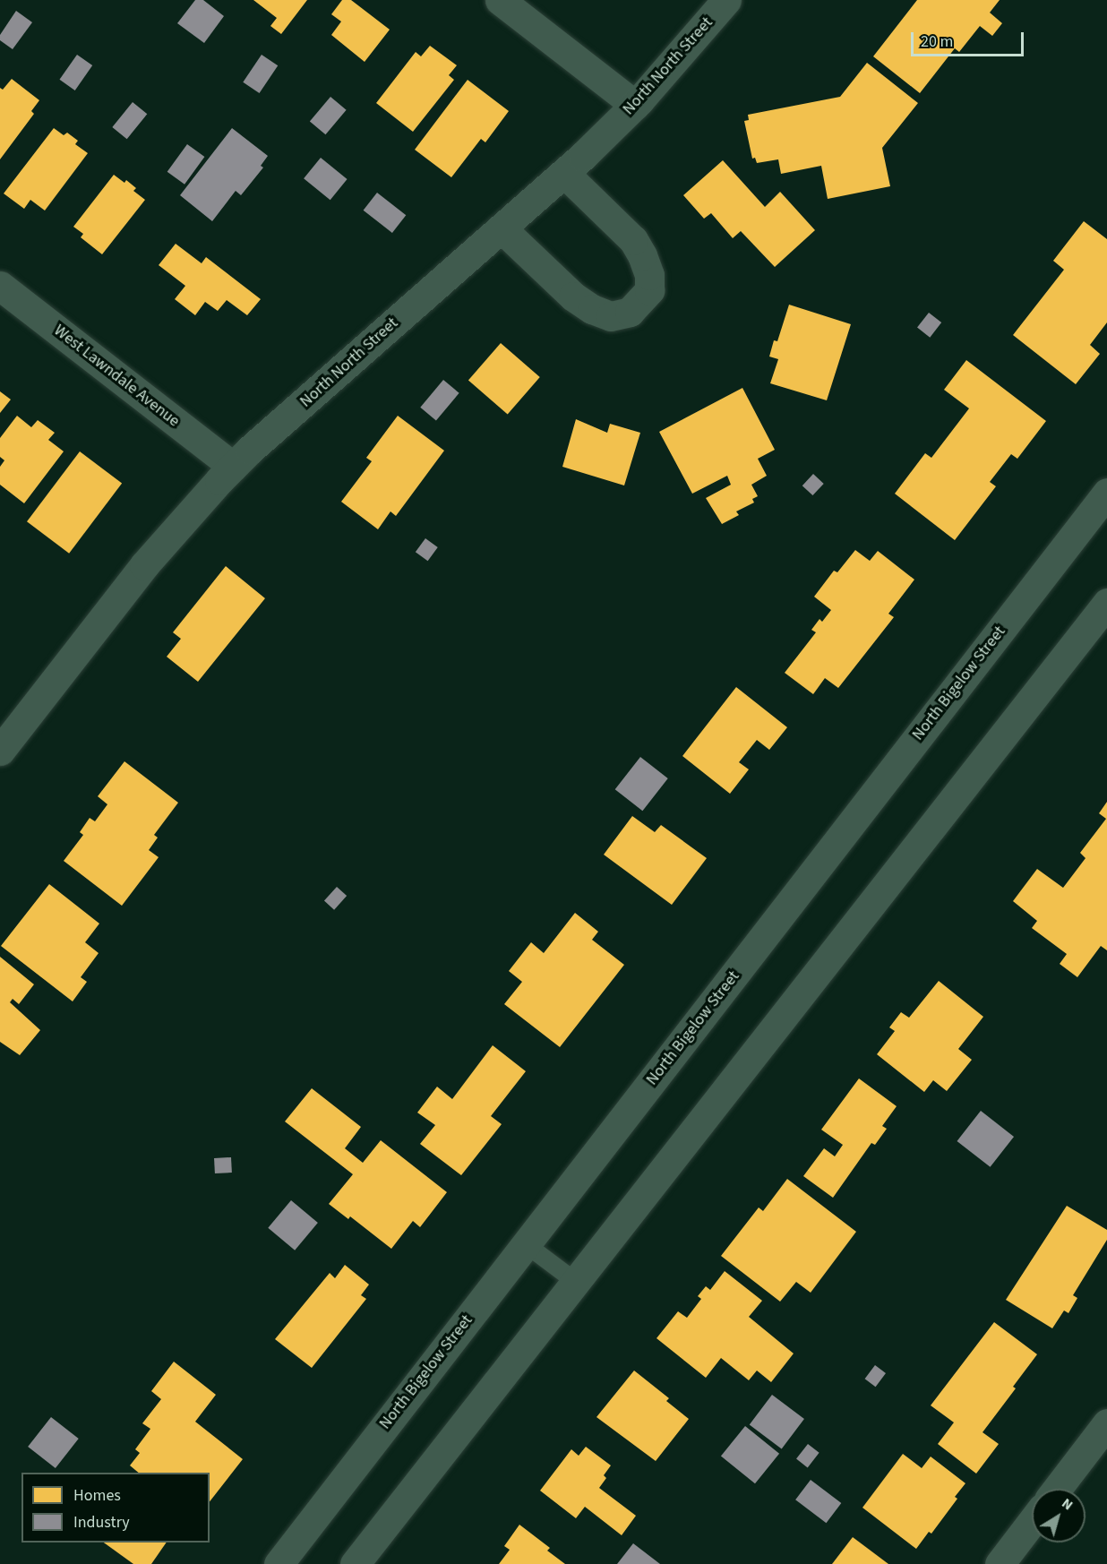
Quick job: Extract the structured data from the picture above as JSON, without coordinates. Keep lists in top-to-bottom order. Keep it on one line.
{"streets":{"street":["North North Street","West Lawndale Avenue","North Bigelow Street"]},"crossings":[["North North Street","West Lawndale Avenue"]],"legend":["Homes","Industry"],"scale_bar":"20 m","north":"top right"}
